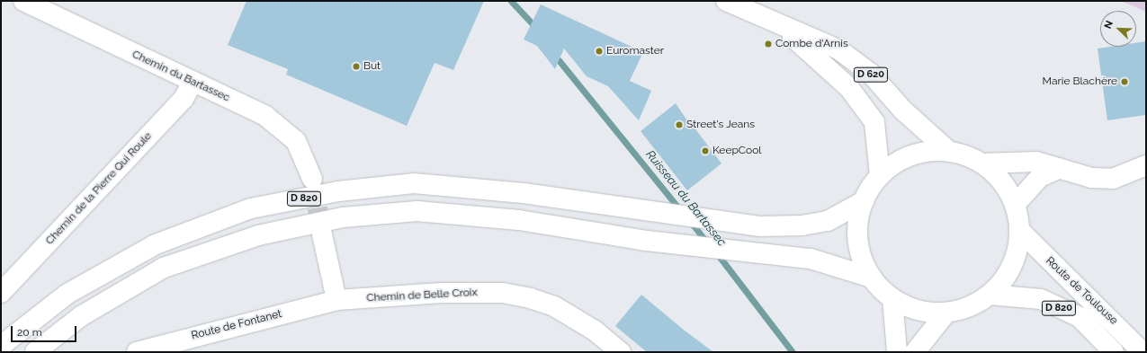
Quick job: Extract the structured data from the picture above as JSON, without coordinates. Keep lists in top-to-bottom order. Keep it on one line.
{"streets":{"main road":["D 620","Chemin du Bartassec","Chemin de la Pierre Qui Roule","D 820","Route de Toulouse","Chemin de Belle Croix","Route de Fontanet"]},"crossings":[["Chemin du Bartassec","Chemin de la Pierre Qui Roule"],["Chemin de Belle Croix","Route de Fontanet"]],"water":["Ruisseau du Bartassec"],"places":["Combe d'Arnis","Euromaster","But","Marie Blachère","Street's Jeans","KeepCool"],"scale_bar":"20 m","north":"top left"}
